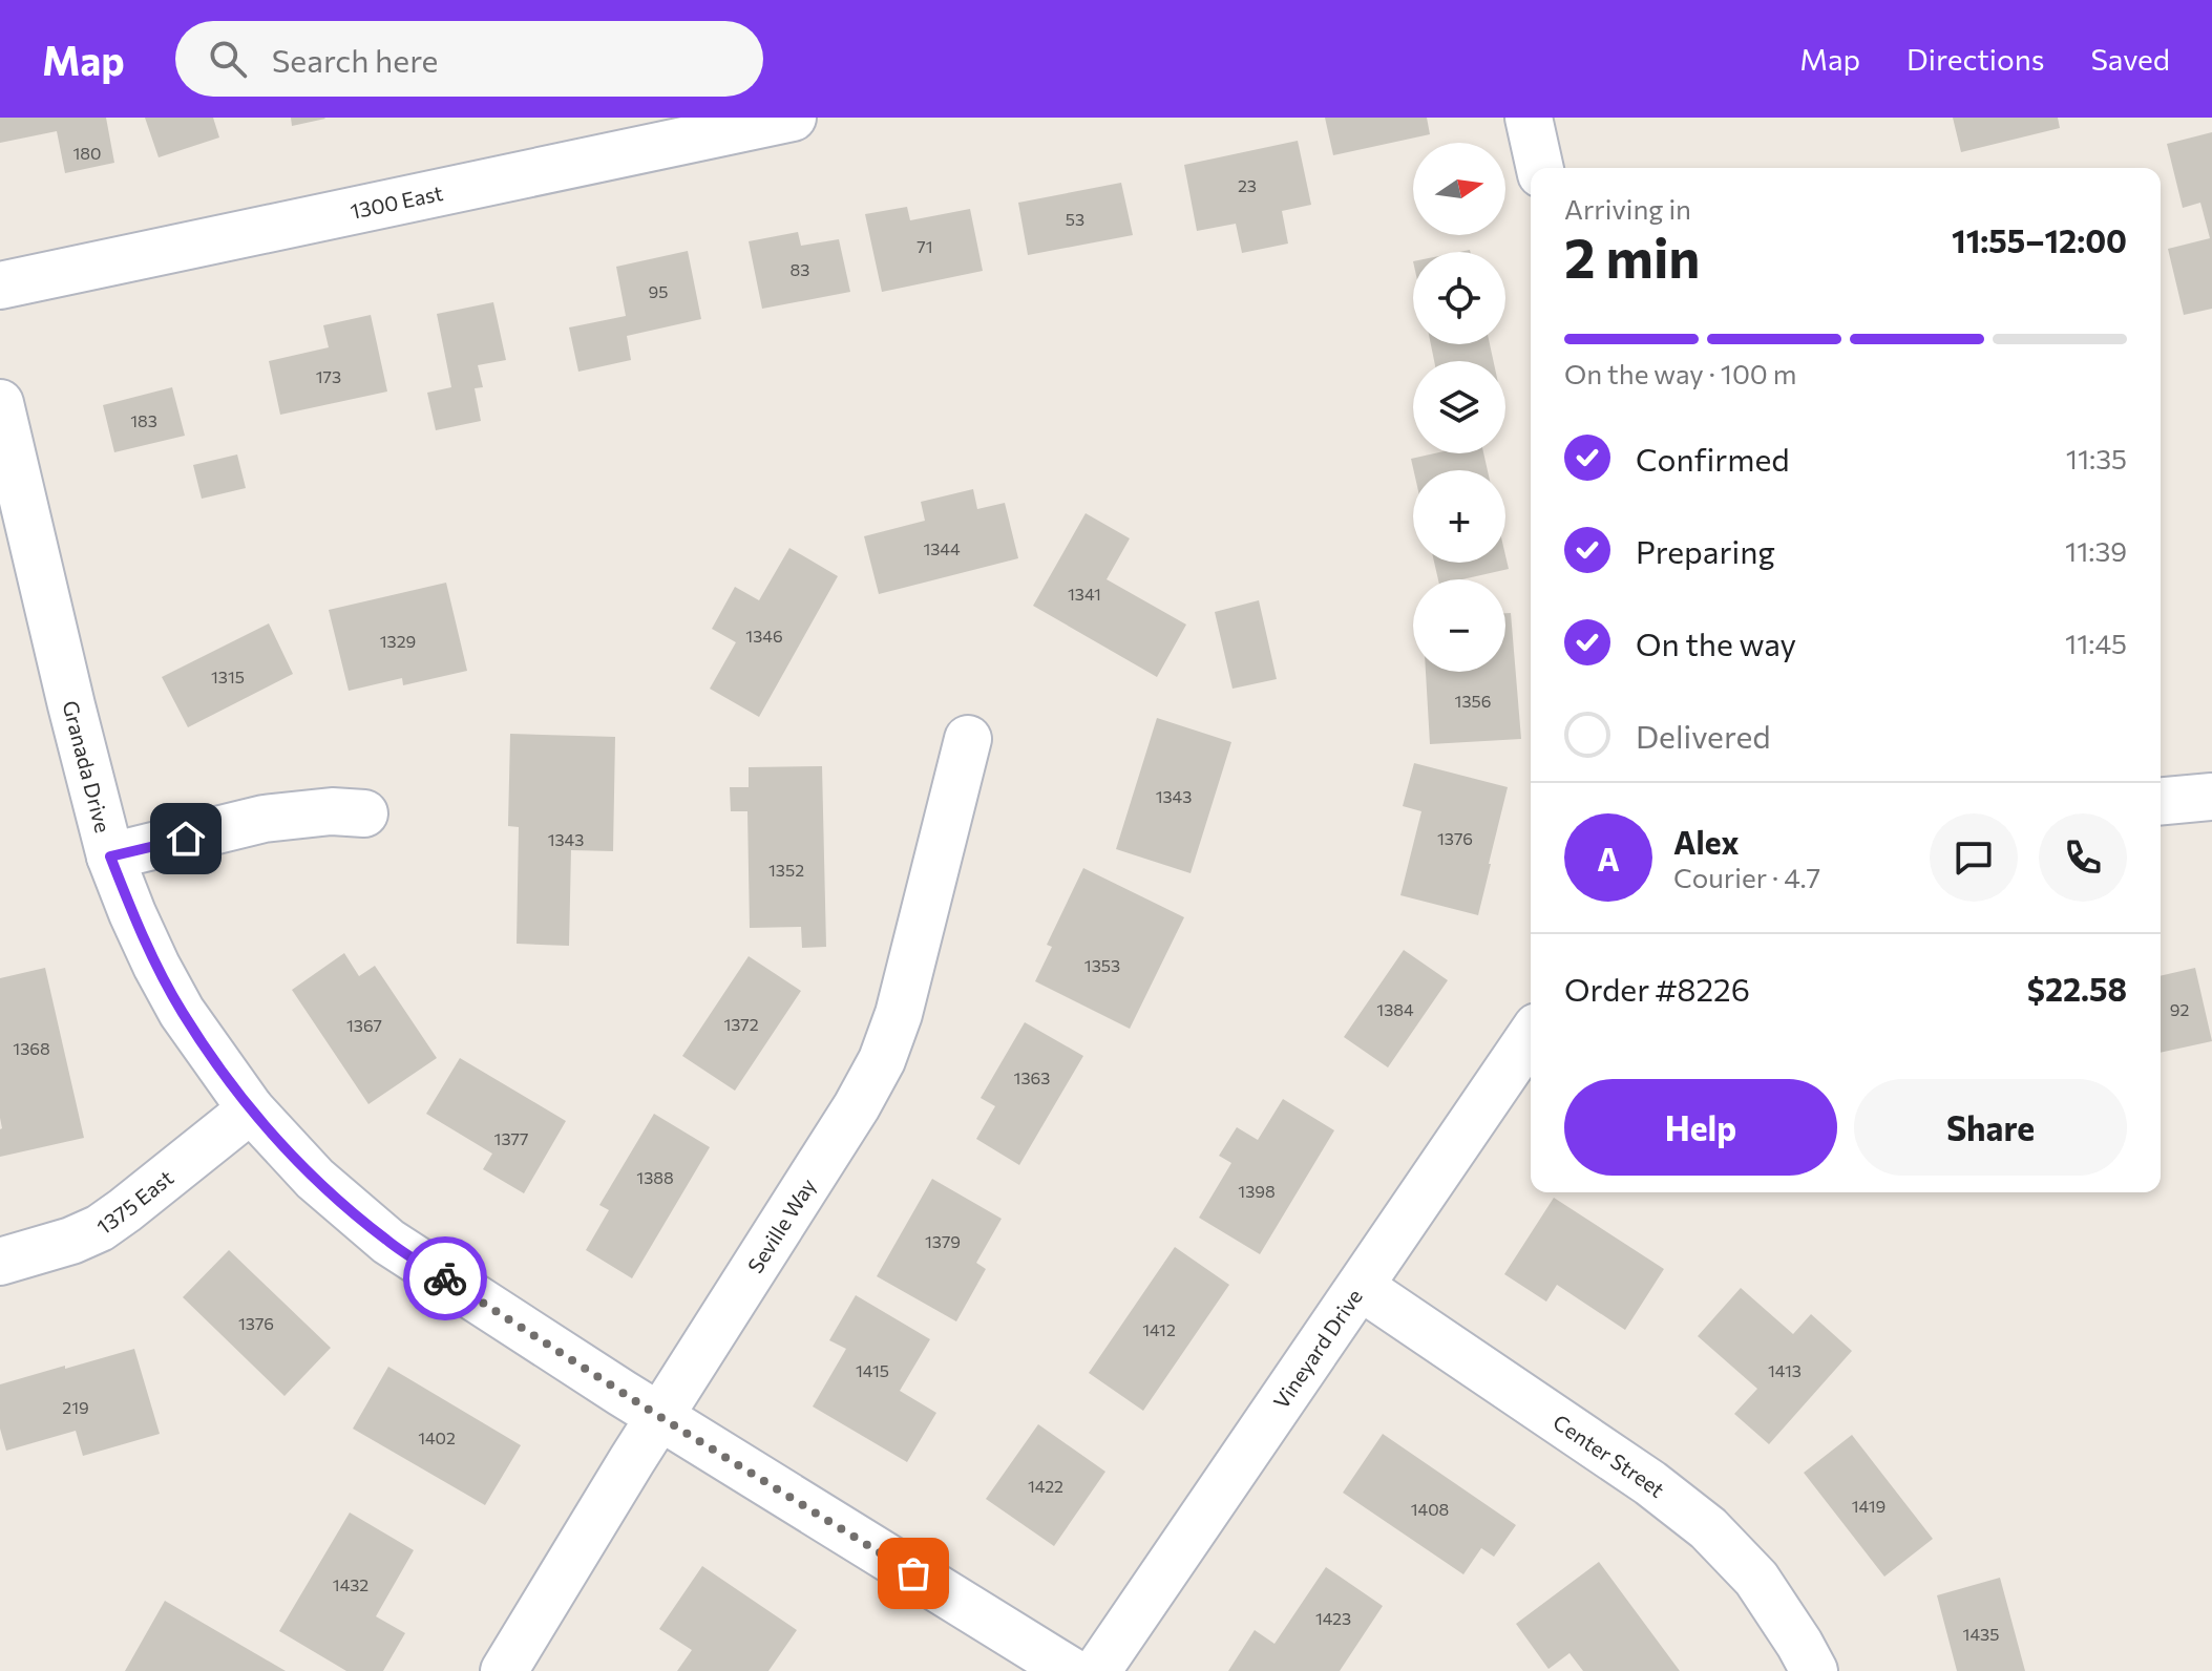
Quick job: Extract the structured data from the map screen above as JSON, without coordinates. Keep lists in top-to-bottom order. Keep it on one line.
{"streets":{"street":["1300 East","Granada Drive","1375 East","Seville Way","Vineyard Drive","Center Street"]},"crossings":[["Granada Drive","1375 East"],["Granada Drive","Seville Way"],["Vineyard Drive","Center Street"]],"house_numbers":["180","23","53","71","83","95","173","183","1344","1341","1346","1329","1315","1356","1343","1376","1343","1352","1353","1384","92","1372","1367","1368","1363","1377","1388","1398","1379","1376","1412","1415","1413","219","1402","1422","1419","1408","1432","1423","1435"],"north":"right","page":{"header":"Map","search":"Search here","nav":["Map","Directions","Saved"],"map_buttons":["+","−"],"heading":["2 min","Arriving in","11:55–12:00"],"panel":["Alex","Courier · 4.7","Order #8226","$22.58"],"bar":"On the way · 100 m","list":[["Confirmed","11:35"],["Preparing","11:39"],["On the way","11:45"],"Delivered"],"round":"A","buttons":["Help","Share"]}}
